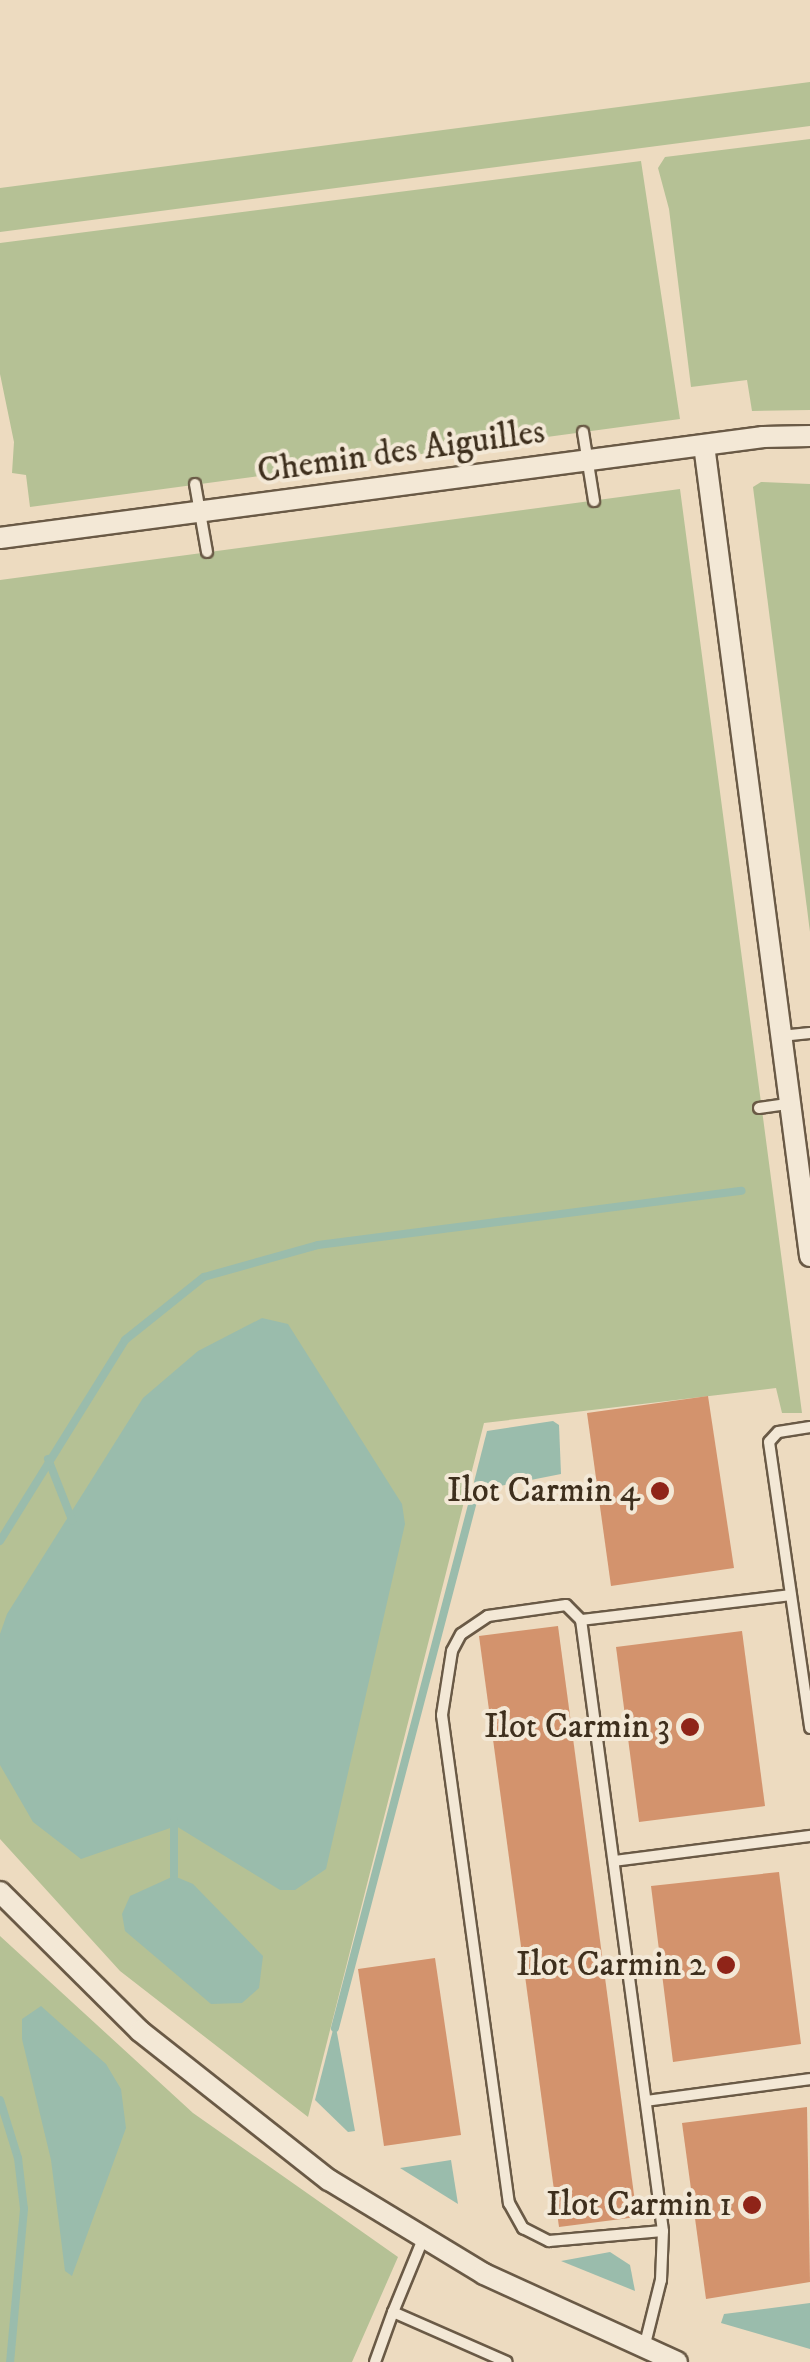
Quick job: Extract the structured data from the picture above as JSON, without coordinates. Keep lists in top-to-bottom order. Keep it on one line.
{"streets":{"street":["Chemin des Aiguilles"]},"places":["Ilot Carmin 4","Ilot Carmin 3","Ilot Carmin 2","Ilot Carmin 1"]}
